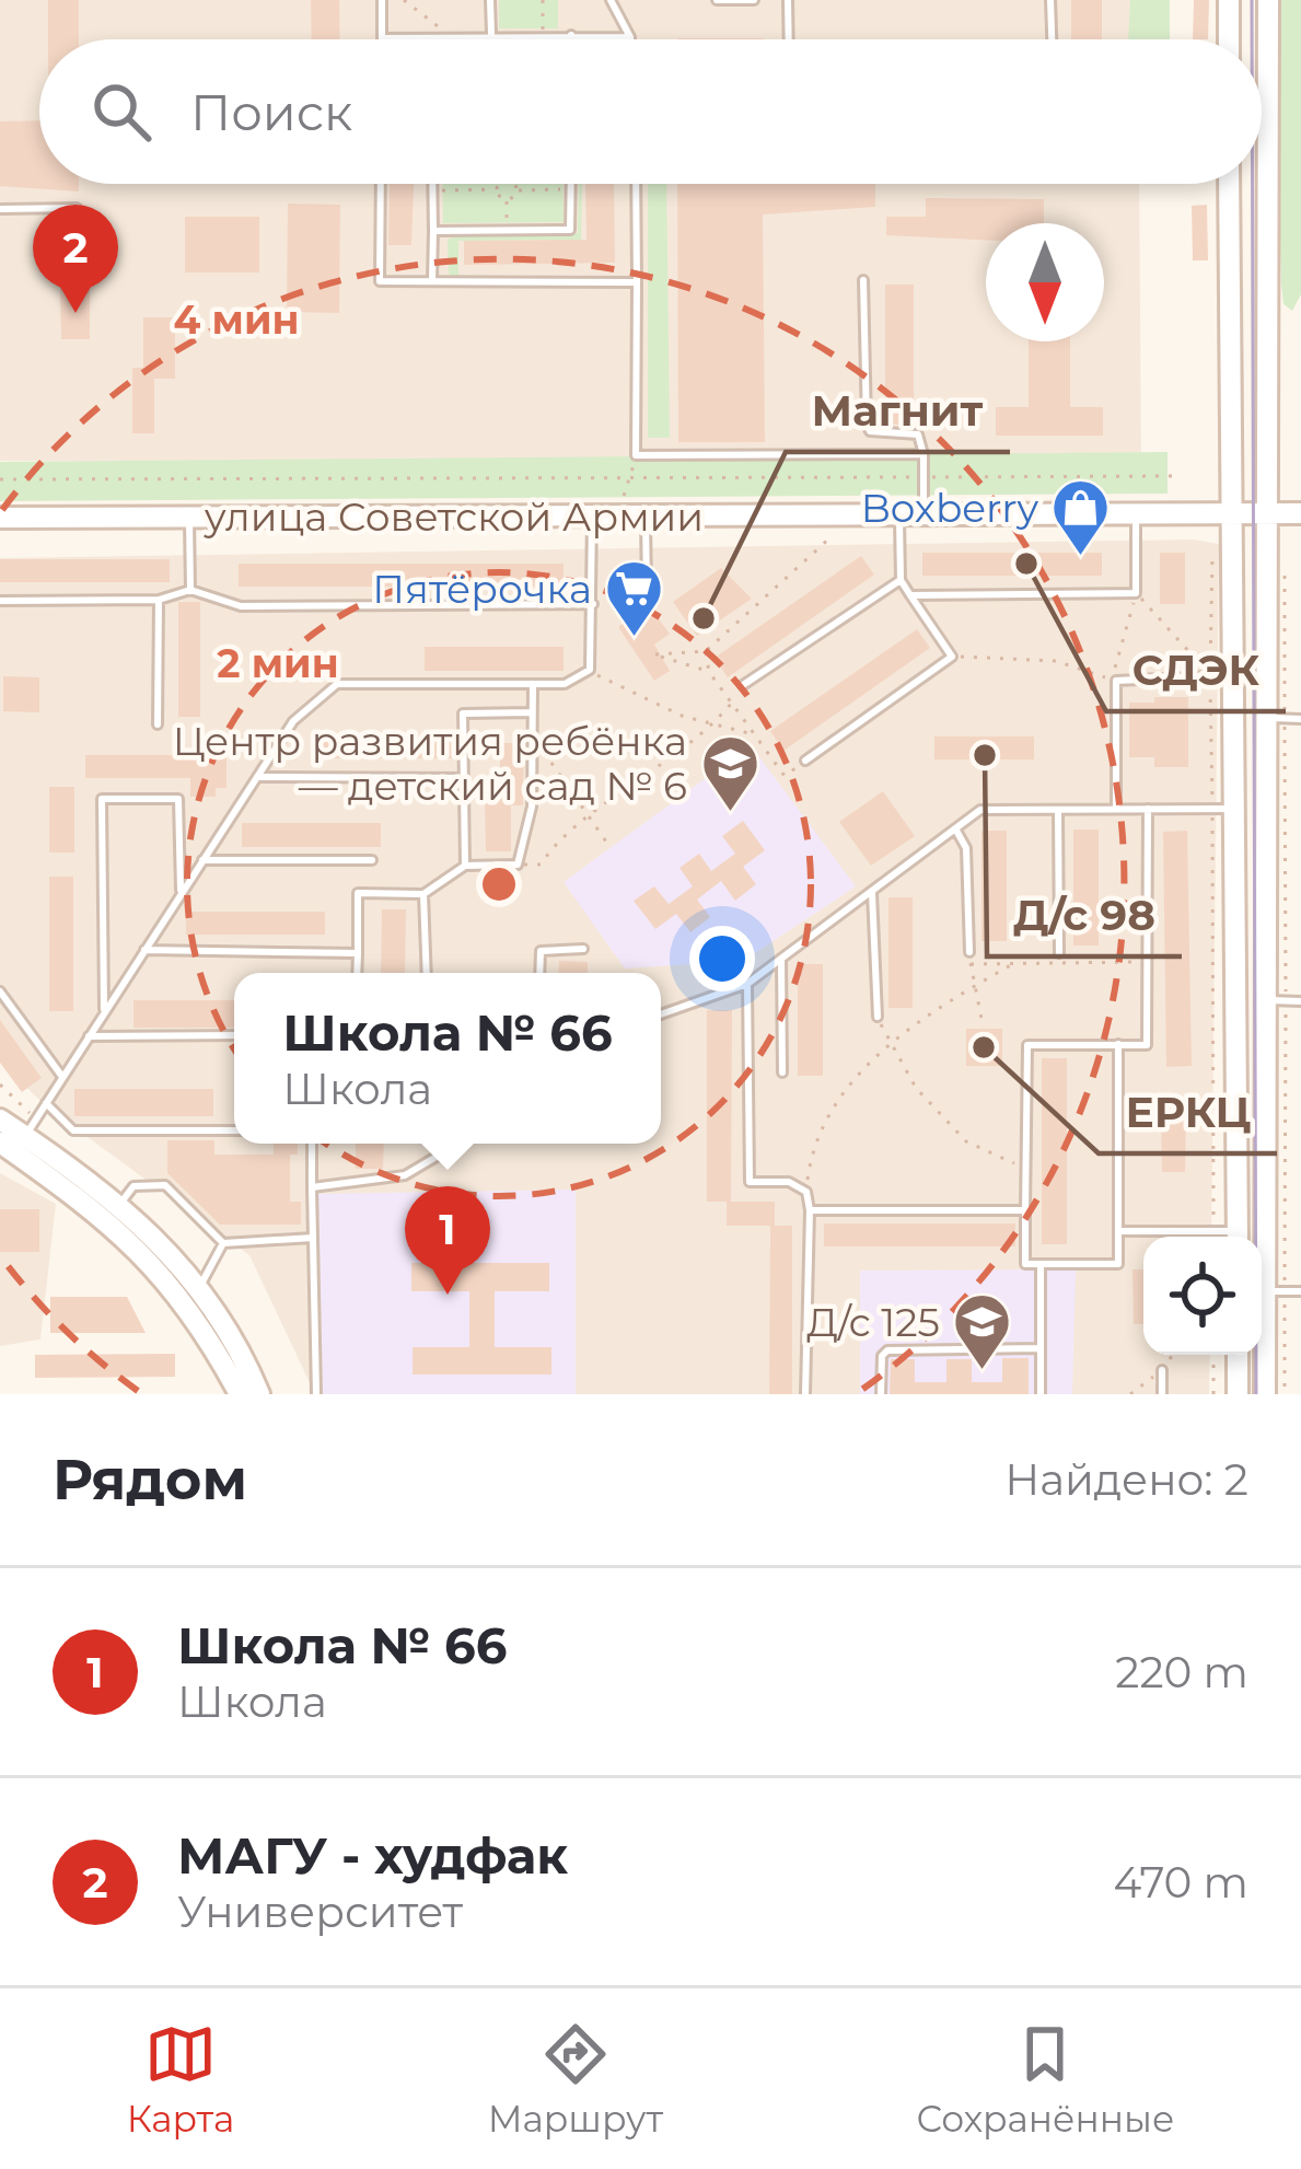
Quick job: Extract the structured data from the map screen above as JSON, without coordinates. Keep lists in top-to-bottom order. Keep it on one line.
{"streets":{"main road":["улица Советской Армии"]},"places":{"shop":["Boxberry"],"other":["СДЭК","Магнит","Д/с 98","ЕРКЦ"],"supermarket":["Пятёрочка"],"school or university":["Центр развития ребёнка — детский сад № 6","Д/с 125"]},"north":"bottom","page":{"search":"Поиск","pins":["2","1"],"popup":["Школа № 66","Школа"],"heading":["Рядом","Найдено: 2"],"list":[{"mark":"1","name":"Школа № 66","note":"Школа","value":"220 m"},{"mark":"2","name":"МАГУ - худфак","note":"Университет","value":"470 m"}],"nav":["Карта","Маршрут","Сохранённые"]},"rings":["4 мин","2 мин"]}
